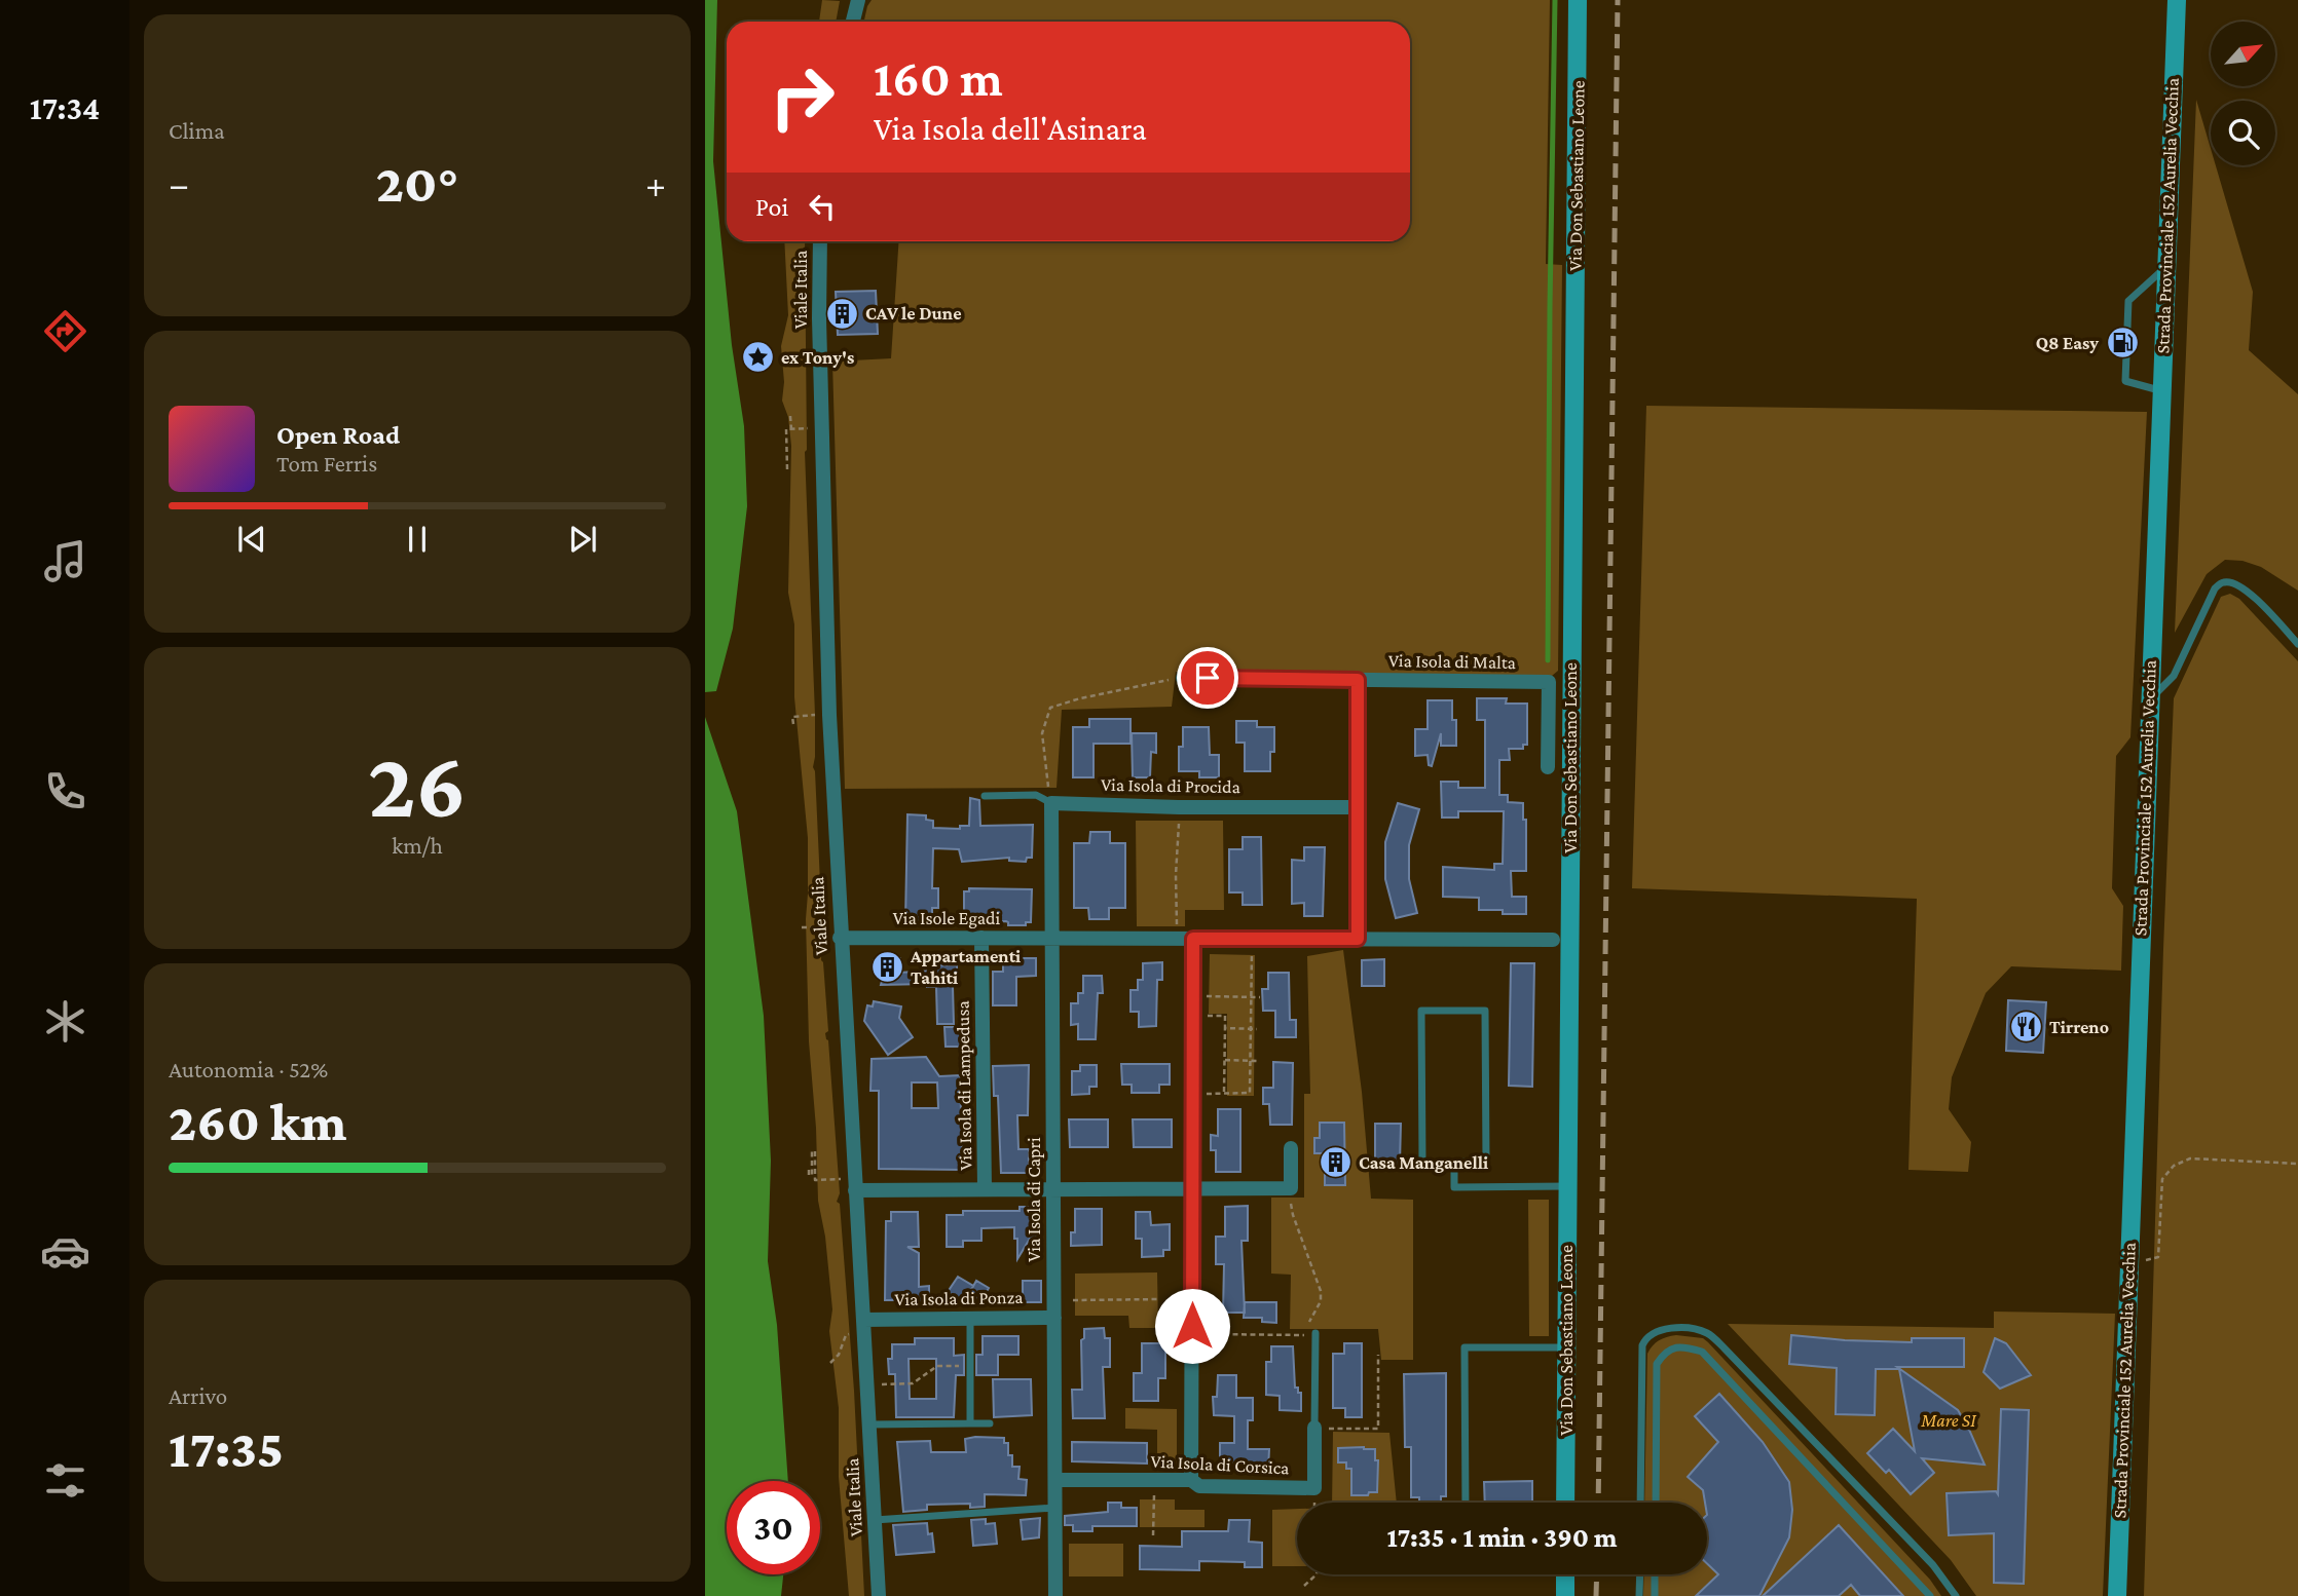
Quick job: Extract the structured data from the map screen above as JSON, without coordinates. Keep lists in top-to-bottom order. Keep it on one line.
{"streets":{"main road":["Via Don Sebastiano Leone","Strada Provinciale 152 Aurelia Vecchia"],"street":["Viale Italia","Via Isola di Malta","Via Isola di Procida","Via Isole Egadi","Via Isola di Lampedusa","Via Isola di Capri","Via Isola di Ponza","Via Isola di Corsica"]},"crossings":[["Viale Italia","Via Isole Egadi"],["Viale Italia","Via Isola di Ponza"],["Via Isola di Procida","Via Isola di Capri"],["Via Isole Egadi","Via Isola di Lampedusa"],["Via Isole Egadi","Via Isola di Capri"],["Via Isola di Capri","Via Isola di Ponza"],["Via Isola di Capri","Via Isola di Corsica"]],"parks":["Mare SI"],"places":{"building":["CAV le Dune","Appartamenti Tahiti","Casa Manganelli"],"fuel station":["Q8 Easy"],"place":["ex Tony's"],"restaurant":["Tirreno"]},"north":"top right","page":{"tabs":"17:34","tile":["Clima",["26","km/h"],["Autonomia · 52%","260 km"],["Arrivo","17:35"]],"turn":["160 m","Via Isola dell'Asinara"],"heat":["−","20°","+"],"then":"Poi","song":["Open Road","Tom Ferris"],"limit":"30","trip":"17:35 · 1 min · 390 m"}}
